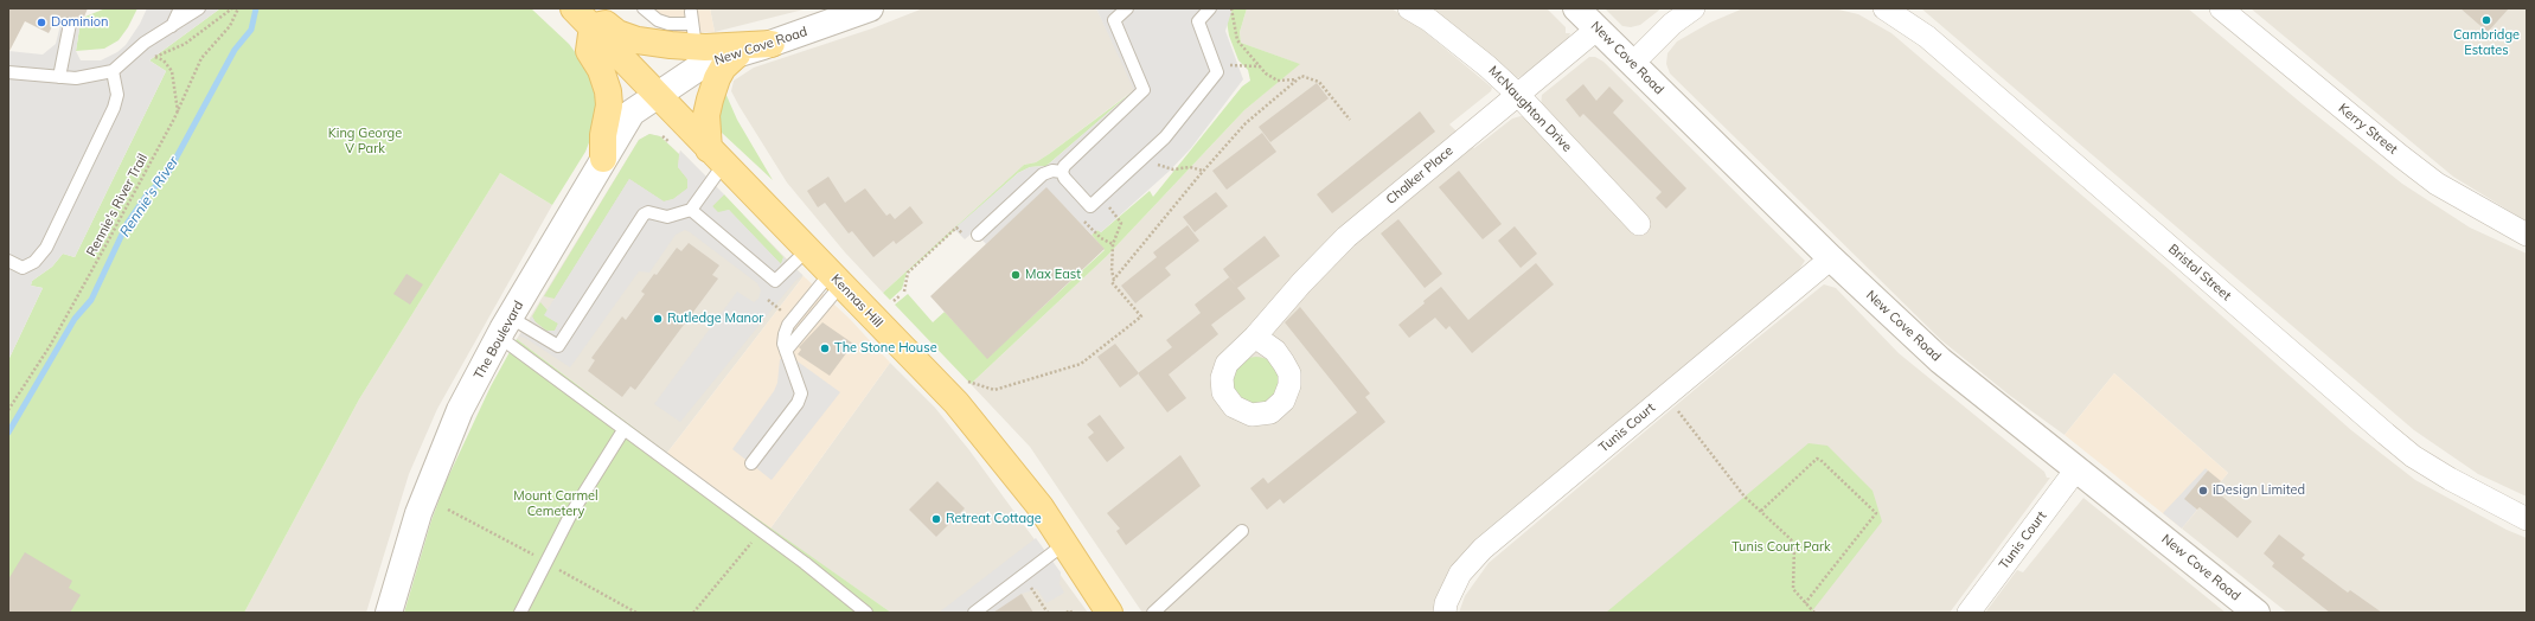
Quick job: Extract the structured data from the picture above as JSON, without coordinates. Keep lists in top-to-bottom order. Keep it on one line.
{"streets":{"main road":["Kennas Hill"],"street":["New Cove Road","McNaughton Drive","Kerry Street","Chalker Place","Bristol Street","The Boulevard","Tunis Court"],"path":["Rennie's River Trail"]},"crossings":[["New Cove Road","Chalker Place"],["New Cove Road","Kennas Hill"],["New Cove Road","The Boulevard"],["New Cove Road","Tunis Court"],["McNaughton Drive","Chalker Place"],["Kennas Hill","The Boulevard"]],"water":["Rennie's River"],"parks":["King George V Park","Mount Carmel Cemetery","Tunis Court Park"],"places":["Cambridge Estates","Dominion","Max East","Rutledge Manor","The Stone House","iDesign Limited","Retreat Cottage"]}
